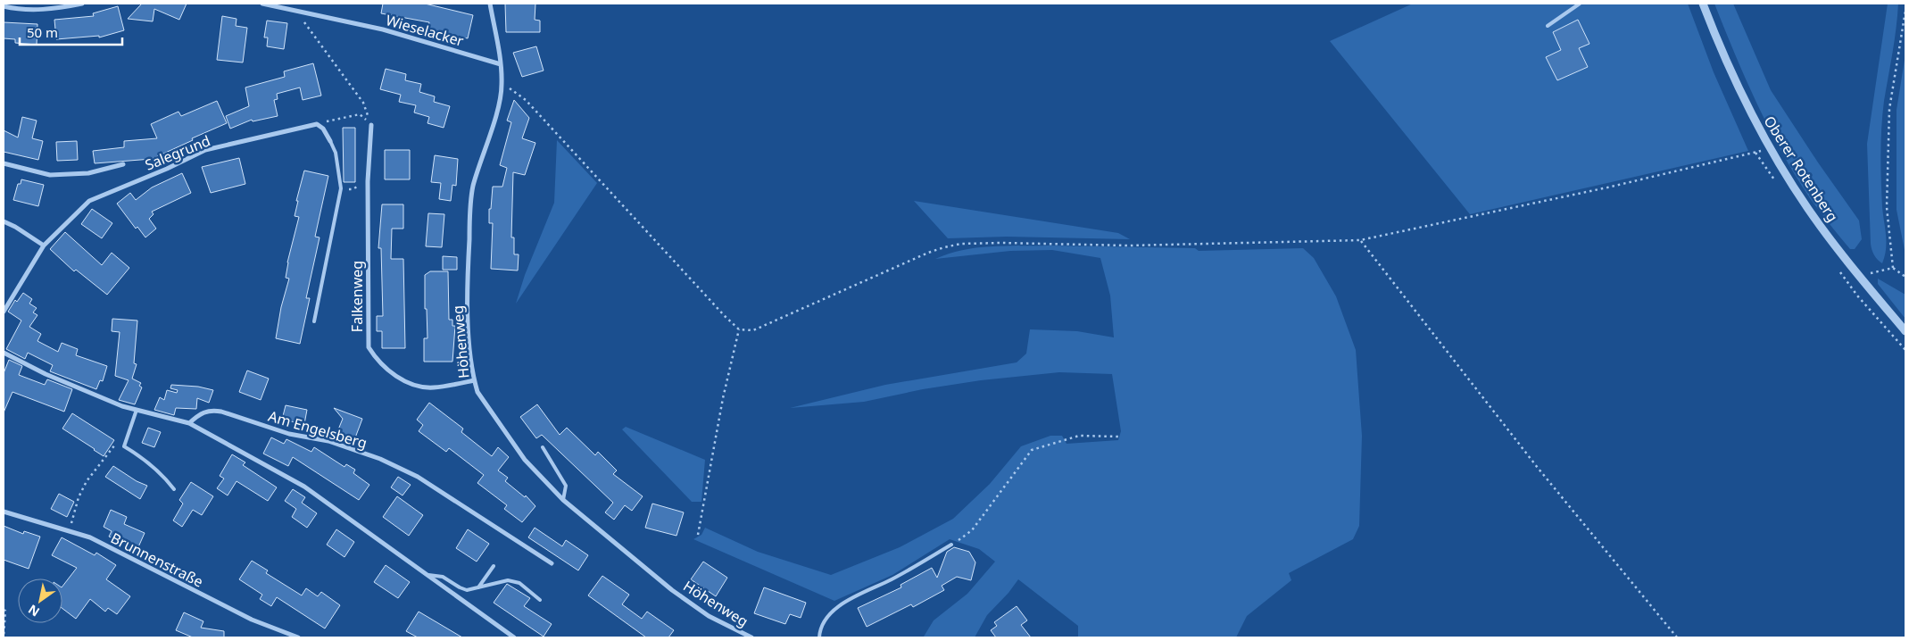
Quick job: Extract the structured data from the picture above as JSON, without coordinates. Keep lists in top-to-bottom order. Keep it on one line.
{"streets":{"street":["Wieselacker","Salegrund","Oberer Rotenberg","Falkenweg","Höhenweg","Am Engelsberg","Brunnenstraße"]},"crossings":[["Wieselacker","Höhenweg"],["Falkenweg","Höhenweg"]],"scale_bar":"50 m","north":"bottom left"}
